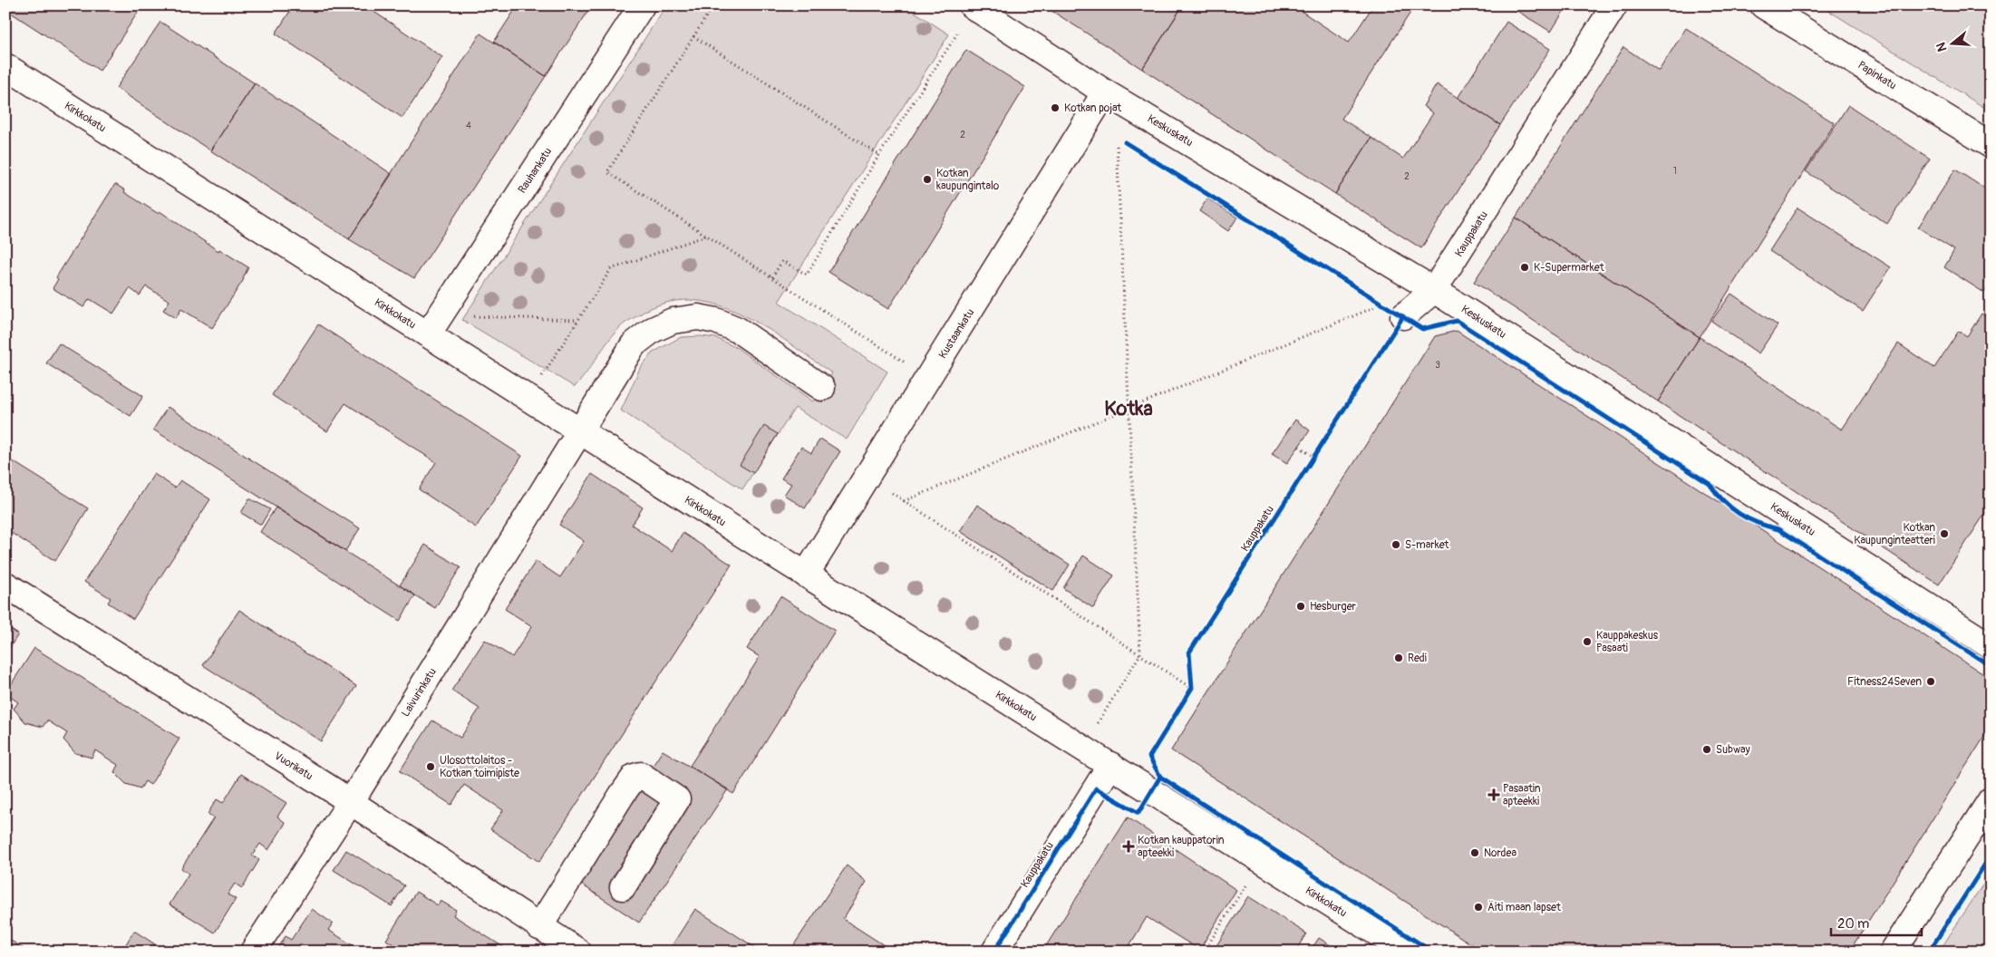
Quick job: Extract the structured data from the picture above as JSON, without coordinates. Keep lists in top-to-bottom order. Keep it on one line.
{"streets":{"street":["Papinkatu","Kirkkokatu","Keskuskatu","Rauhankatu","Kauppakatu","Kustaankatu","Laivurinkatu","Vuorikatu"]},"crossings":[["Kirkkokatu","Rauhankatu"],["Kirkkokatu","Kauppakatu"],["Kirkkokatu","Kustaankatu"],["Kirkkokatu","Laivurinkatu"],["Keskuskatu","Kauppakatu"],["Keskuskatu","Kustaankatu"],["Laivurinkatu","Vuorikatu"]],"districts":["Kotka"],"places":{"other":["Kotkan pojat","Kotkan kaupungintalo","K-Supermarket","Kotkan Kaupunginteatteri","S-market","Hesburger","Kauppakeskus Pasaati","Redi","Fitness24Seven","Subway","Ulosottolaitos - Kotkan toimipiste","Nordea","Äiti maan lapset"],"health":["Pasaatin apteekki","Kotkan kauppatorin apteekki"]},"house_numbers":["4","2","1","2","3"],"scale_bar":"20 m","north":"left"}
